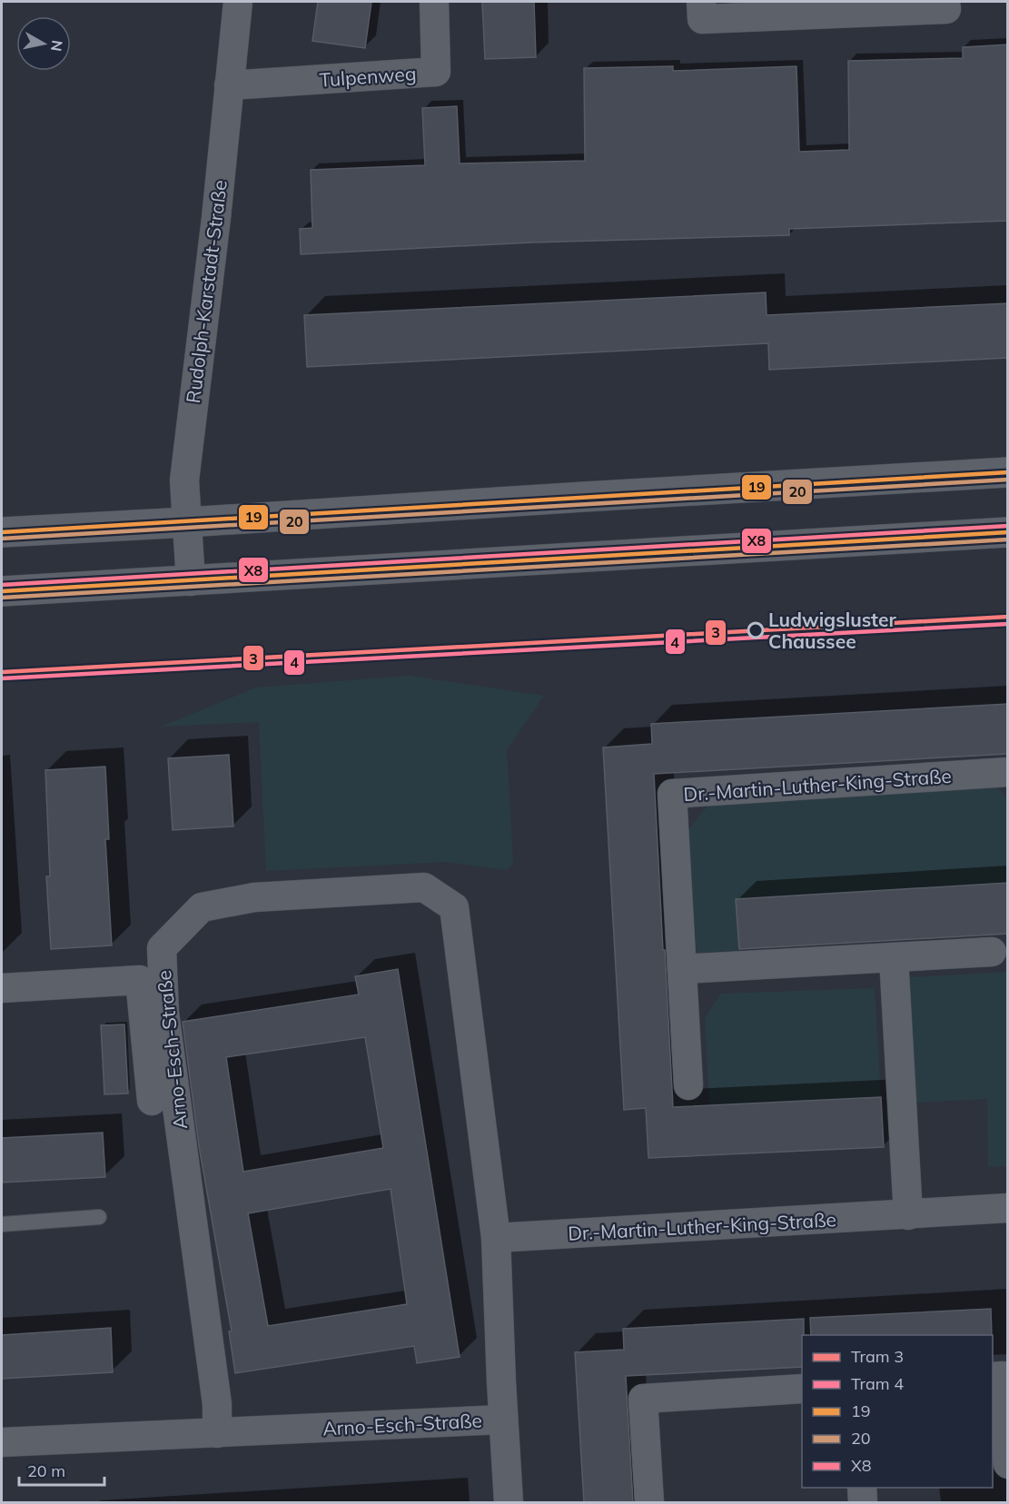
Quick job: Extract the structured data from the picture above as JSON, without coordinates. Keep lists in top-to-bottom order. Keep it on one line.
{"streets":{"street":["Tulpenweg","Rudolph-Karstadt-Straße","Dr.-Martin-Luther-King-Straße","Arno-Esch-Straße"]},"crossings":[["Tulpenweg","Rudolph-Karstadt-Straße"],["Dr.-Martin-Luther-King-Straße","Arno-Esch-Straße"]],"places":["Ludwigsluster Chaussee"],"lines":["transit line 19","transit line 20","transit line X8","tram line 3","tram line 4"],"legend":["Tram 3","Tram 4","19","20","X8"],"scale_bar":"20 m","north":"right"}
